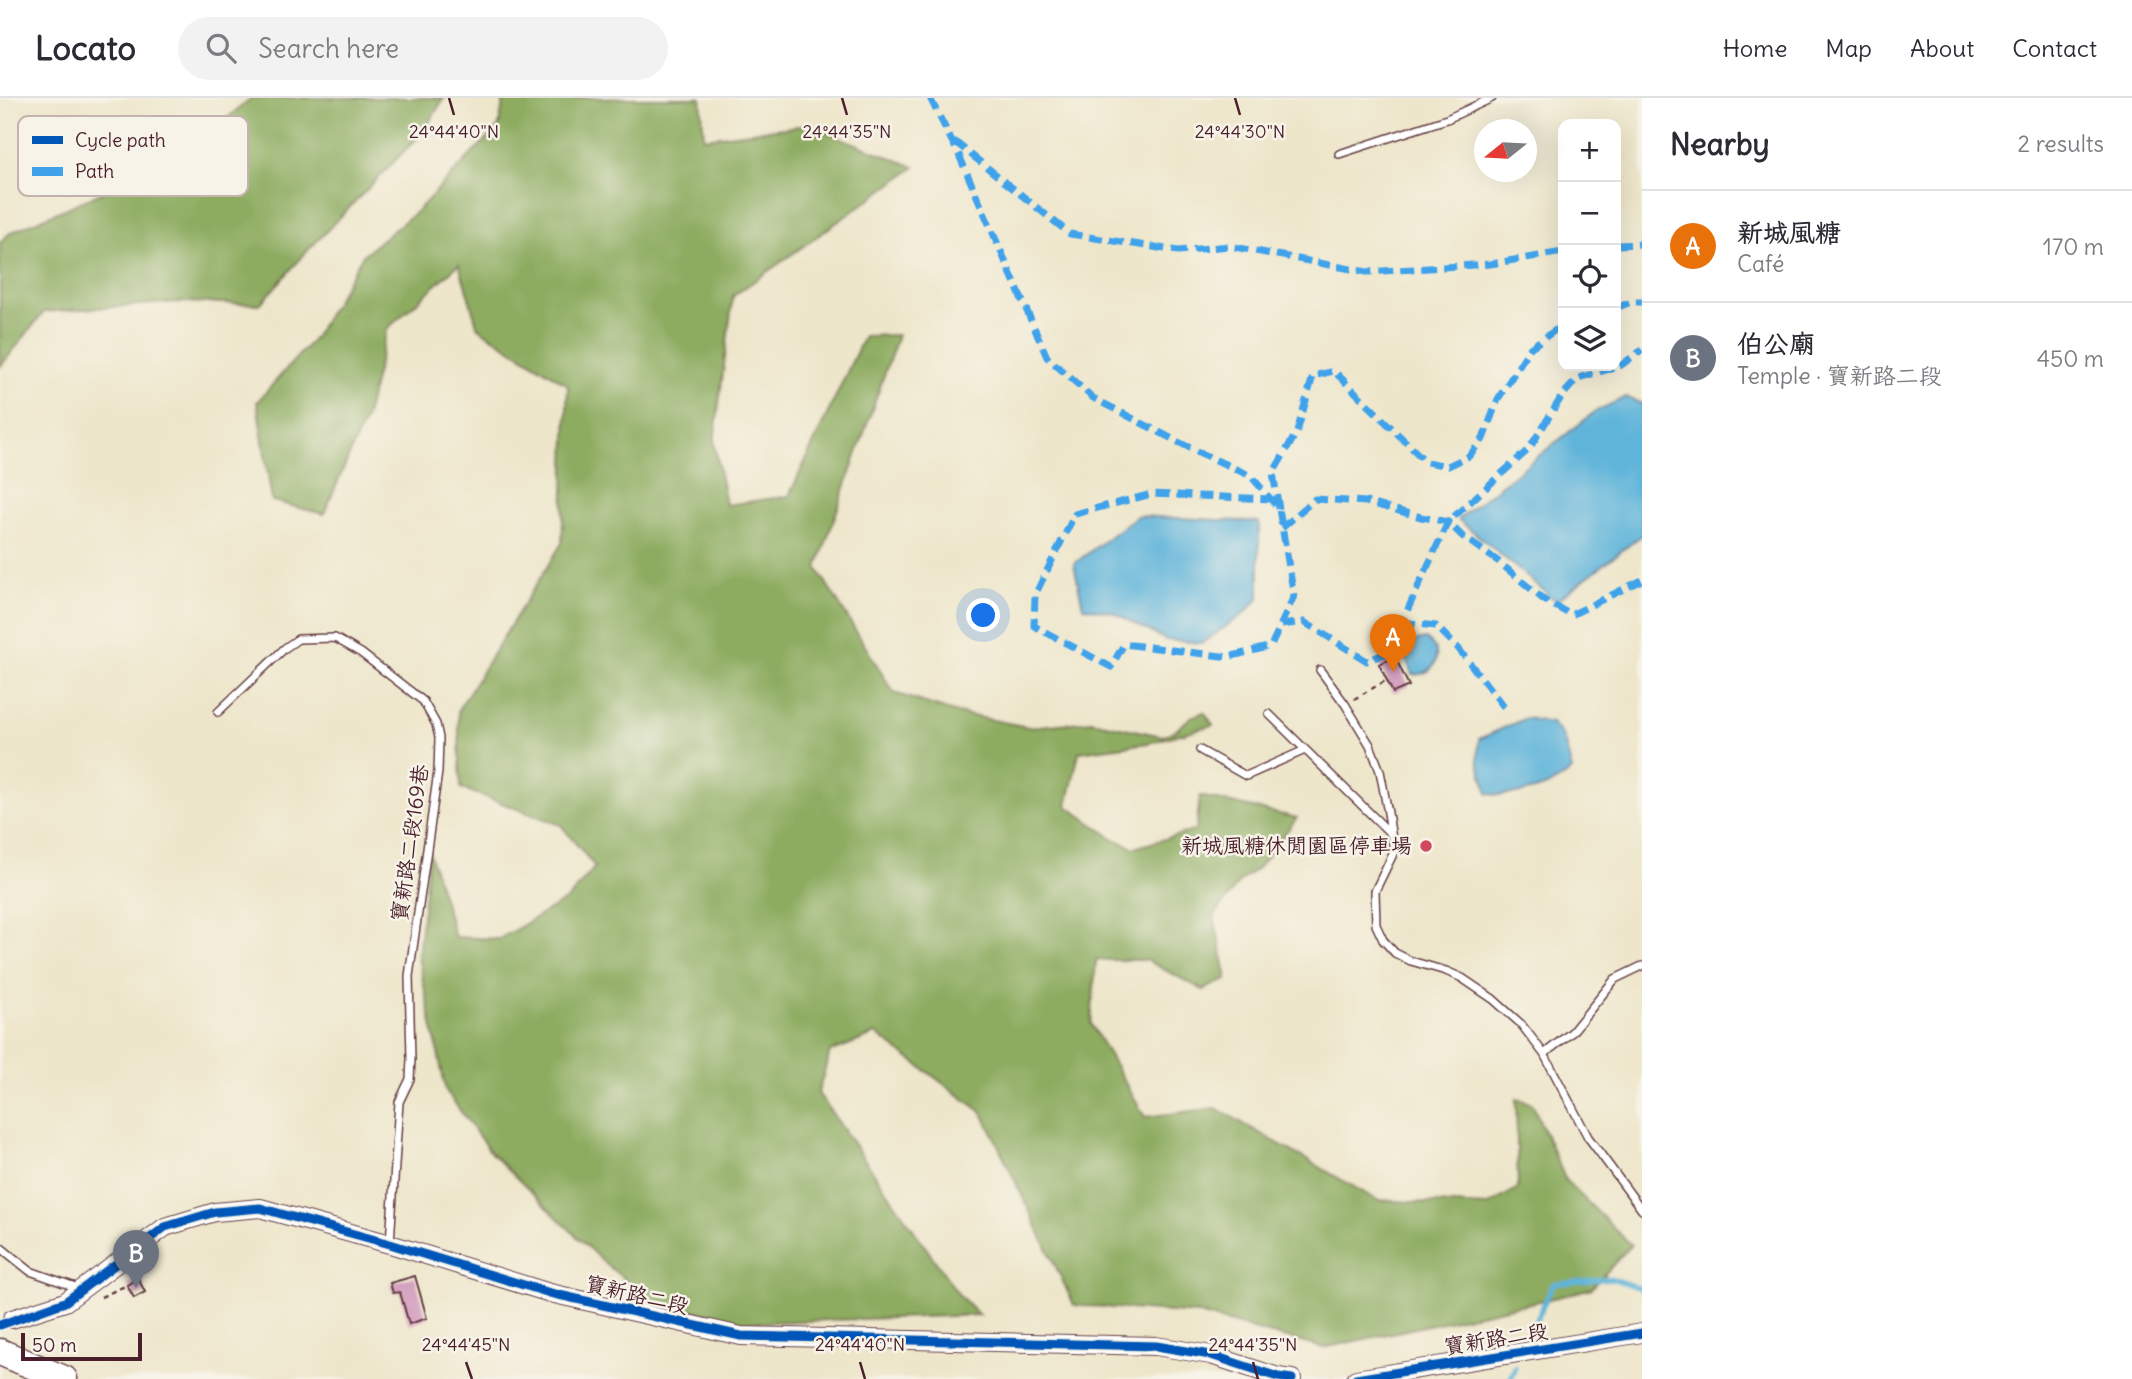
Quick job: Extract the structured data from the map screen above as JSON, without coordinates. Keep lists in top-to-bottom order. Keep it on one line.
{"streets":{"street":["寶新路二段"],"lane":["寶新路二段169巷"]},"crossings":[["寶新路二段169巷","寶新路二段"]],"places":["新城風糖休閒園區停車場"],"legend":["Cycle path","Path"],"scale_bar":"50 m","north":"left","page":{"header":"Locato","search":"Search here","nav":["Home","Map","About","Contact"],"heading":["Nearby","2 results"],"map_buttons":["+","−"],"list":[{"mark":"A","name":"新城風糖","note":"Café","value":"170 m"},{"mark":"B","name":"伯公廟","note":"Temple · 寶新路二段","value":"450 m"}],"pins":["A","B"],"scale":"50 m"},"coordinates":["24°44'40\"N","24°44'35\"N","24°44'30\"N","24°44'45\"N"]}
